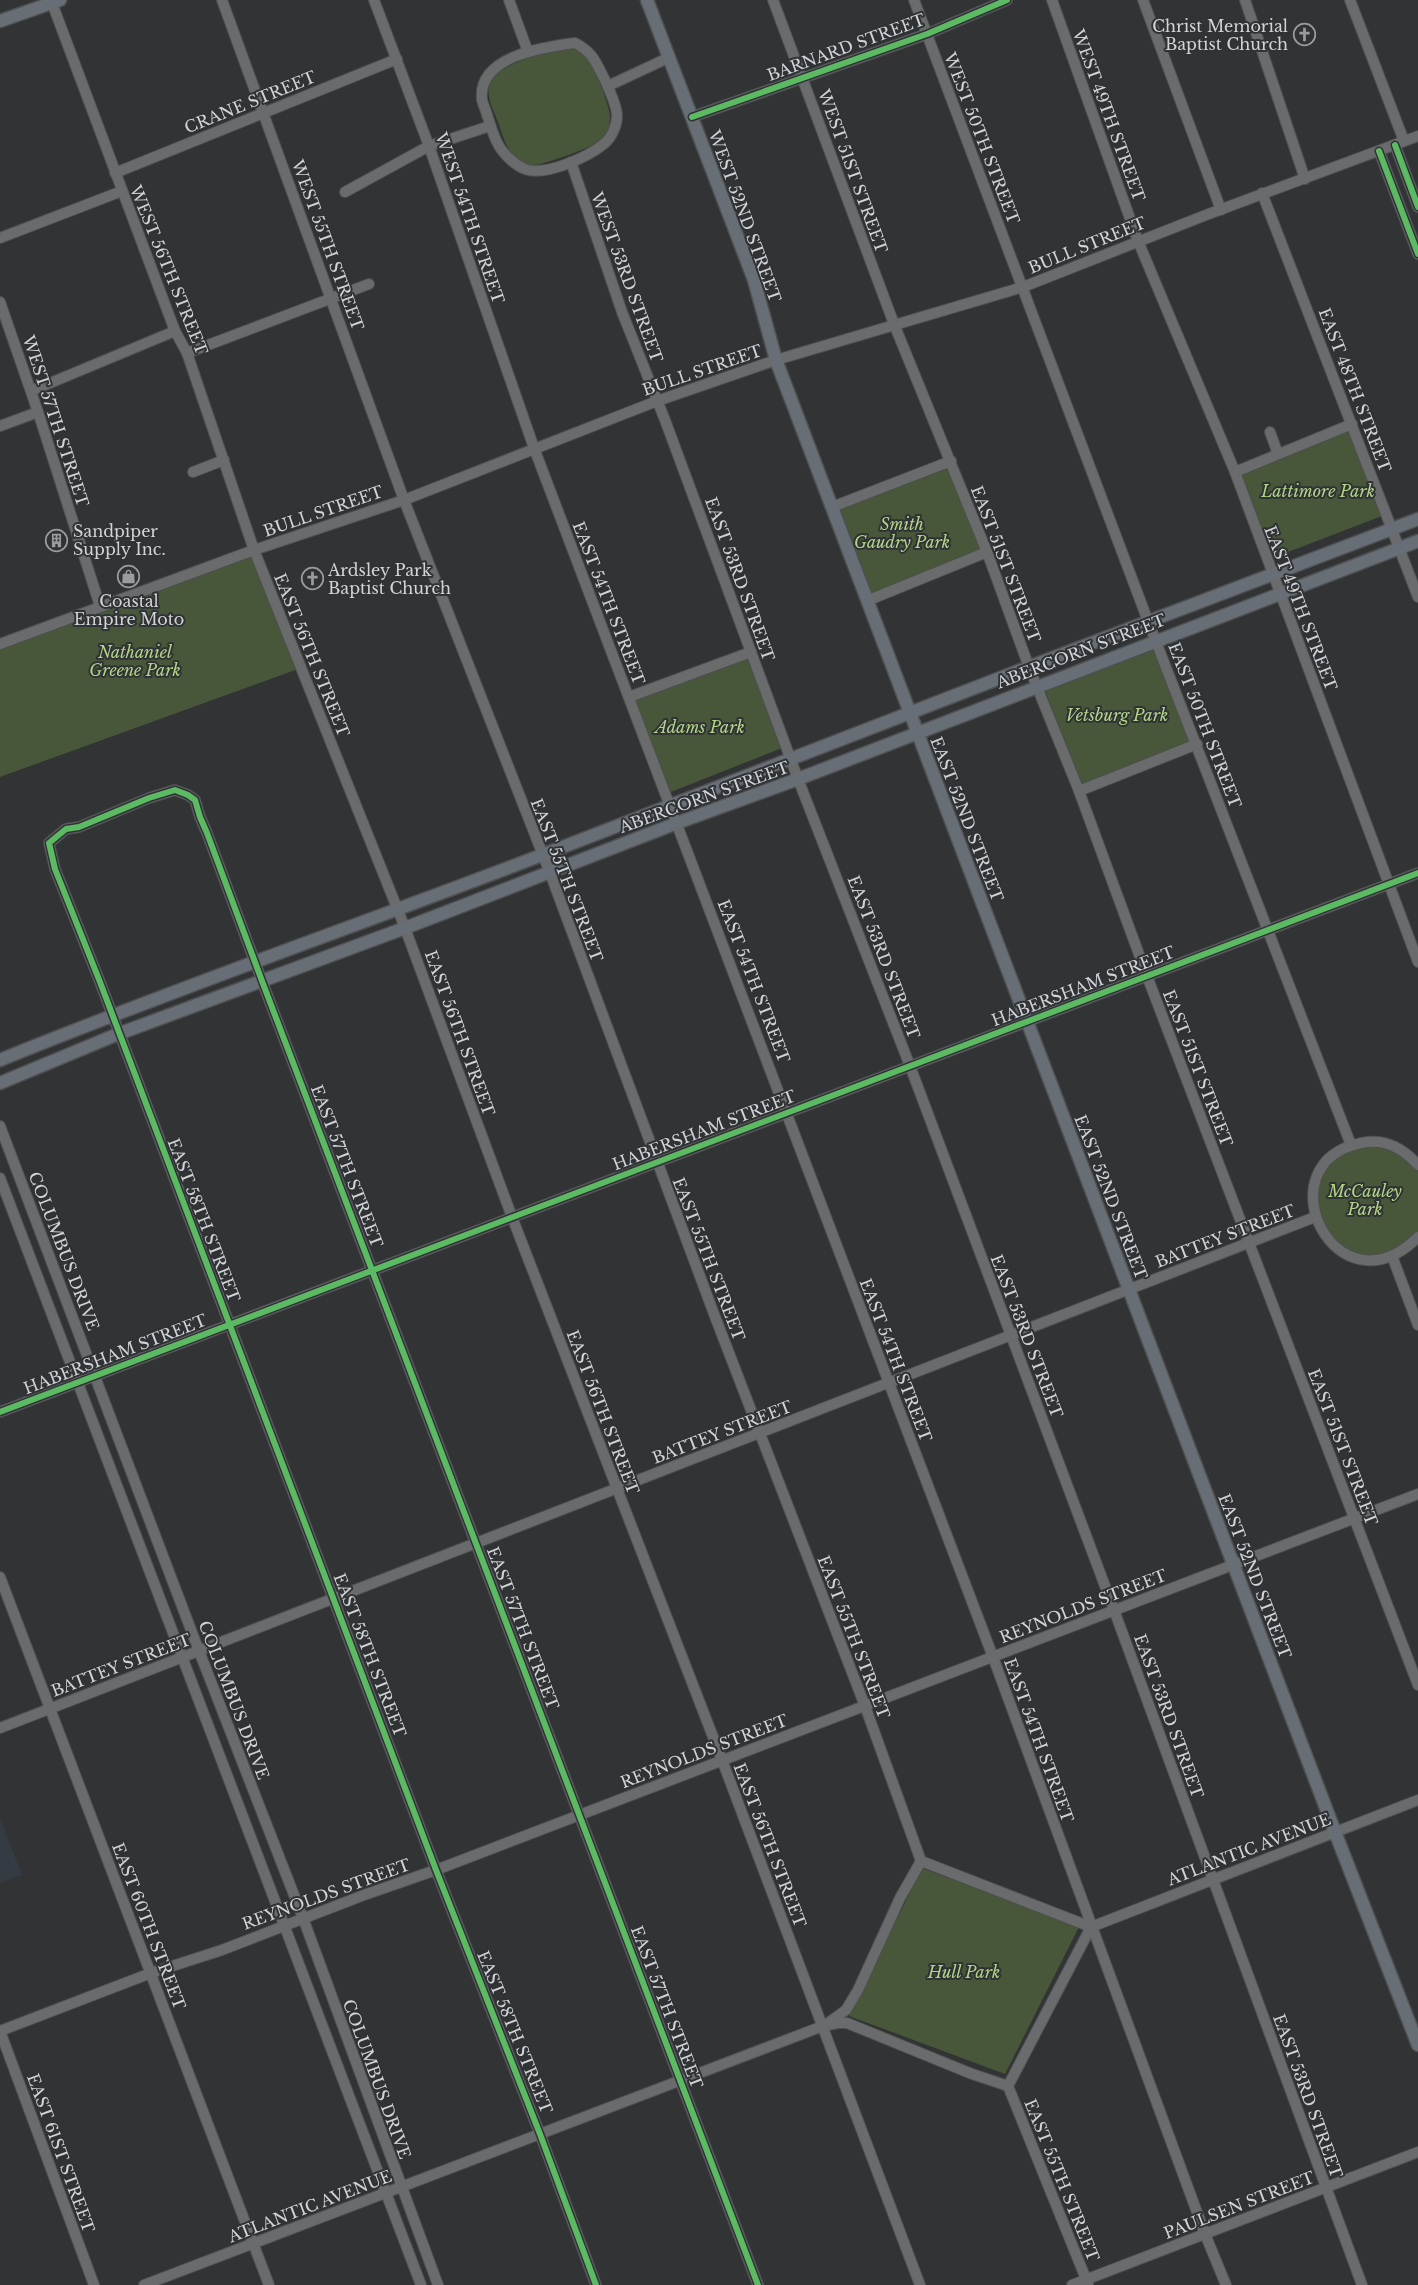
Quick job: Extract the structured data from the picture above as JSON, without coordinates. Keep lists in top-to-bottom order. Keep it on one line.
{"streets":{"main road":["WEST 52ND STREET","ABERCORN STREET","EAST 52ND STREET"],"street":["BARNARD STREET","CRANE STREET","WEST 49TH STREET","WEST 50TH STREET","WEST 51ST STREET","WEST 54TH STREET","WEST 55TH STREET","BULL STREET","WEST 56TH STREET","WEST 53RD STREET","EAST 48TH STREET","WEST 57TH STREET","EAST 51ST STREET","EAST 53RD STREET","EAST 54TH STREET","EAST 49TH STREET","EAST 56TH STREET","EAST 50TH STREET","EAST 55TH STREET","HABERSHAM STREET","EAST 57TH STREET","EAST 58TH STREET","BATTEY STREET","COLUMBUS DRIVE","REYNOLDS STREET","ATLANTIC AVENUE","EAST 60TH STREET","EAST 61ST STREET","PAULSEN STREET"]},"crossings":[["BARNARD STREET","WEST 50TH STREET"],["BARNARD STREET","WEST 51ST STREET"],["BARNARD STREET","WEST 52ND STREET"],["CRANE STREET","WEST 54TH STREET"],["CRANE STREET","WEST 55TH STREET"],["CRANE STREET","WEST 56TH STREET"],["WEST 49TH STREET","BULL STREET"],["WEST 49TH STREET","EAST 49TH STREET"],["WEST 50TH STREET","BULL STREET"],["WEST 50TH STREET","EAST 50TH STREET"],["WEST 51ST STREET","BULL STREET"],["WEST 51ST STREET","EAST 51ST STREET"],["WEST 52ND STREET","BULL STREET"],["WEST 52ND STREET","EAST 52ND STREET"],["WEST 54TH STREET","BULL STREET"],["WEST 54TH STREET","EAST 54TH STREET"],["WEST 55TH STREET","BULL STREET"],["WEST 55TH STREET","EAST 55TH STREET"],["BULL STREET","WEST 56TH STREET"],["BULL STREET","WEST 53RD STREET"],["BULL STREET","EAST 48TH STREET"],["BULL STREET","WEST 57TH STREET"],["BULL STREET","EAST 51ST STREET"],["BULL STREET","EAST 53RD STREET"],["BULL STREET","EAST 54TH STREET"],["BULL STREET","EAST 49TH STREET"],["BULL STREET","EAST 56TH STREET"],["BULL STREET","EAST 50TH STREET"],["BULL STREET","EAST 52ND STREET"],["BULL STREET","EAST 55TH STREET"],["WEST 56TH STREET","EAST 56TH STREET"],["WEST 53RD STREET","EAST 53RD STREET"],["EAST 48TH STREET","ABERCORN STREET"],["EAST 51ST STREET","ABERCORN STREET"],["EAST 51ST STREET","HABERSHAM STREET"],["EAST 51ST STREET","BATTEY STREET"],["EAST 51ST STREET","REYNOLDS STREET"],["EAST 53RD STREET","ABERCORN STREET"],["EAST 53RD STREET","HABERSHAM STREET"],["EAST 53RD STREET","BATTEY STREET"],["EAST 53RD STREET","REYNOLDS STREET"],["EAST 53RD STREET","ATLANTIC AVENUE"],["EAST 53RD STREET","PAULSEN STREET"],["EAST 54TH STREET","ABERCORN STREET"],["EAST 54TH STREET","HABERSHAM STREET"],["EAST 54TH STREET","BATTEY STREET"],["EAST 54TH STREET","REYNOLDS STREET"],["EAST 54TH STREET","ATLANTIC AVENUE"],["EAST 54TH STREET","PAULSEN STREET"],["EAST 49TH STREET","ABERCORN STREET"],["EAST 49TH STREET","HABERSHAM STREET"],["ABERCORN STREET","EAST 56TH STREET"],["ABERCORN STREET","EAST 50TH STREET"],["ABERCORN STREET","EAST 52ND STREET"],["ABERCORN STREET","EAST 55TH STREET"],["ABERCORN STREET","EAST 57TH STREET"],["ABERCORN STREET","EAST 58TH STREET"],["EAST 56TH STREET","HABERSHAM STREET"],["EAST 56TH STREET","BATTEY STREET"],["EAST 56TH STREET","REYNOLDS STREET"],["EAST 56TH STREET","ATLANTIC AVENUE"],["EAST 50TH STREET","HABERSHAM STREET"],["EAST 50TH STREET","BATTEY STREET"],["EAST 52ND STREET","HABERSHAM STREET"],["EAST 52ND STREET","BATTEY STREET"],["EAST 52ND STREET","REYNOLDS STREET"],["EAST 52ND STREET","ATLANTIC AVENUE"],["EAST 55TH STREET","HABERSHAM STREET"],["EAST 55TH STREET","BATTEY STREET"],["EAST 55TH STREET","REYNOLDS STREET"],["EAST 55TH STREET","ATLANTIC AVENUE"],["EAST 55TH STREET","PAULSEN STREET"],["HABERSHAM STREET","EAST 57TH STREET"],["HABERSHAM STREET","EAST 58TH STREET"],["HABERSHAM STREET","COLUMBUS DRIVE"],["EAST 57TH STREET","EAST 58TH STREET"],["EAST 57TH STREET","BATTEY STREET"],["EAST 57TH STREET","REYNOLDS STREET"],["EAST 57TH STREET","ATLANTIC AVENUE"],["EAST 58TH STREET","BATTEY STREET"],["EAST 58TH STREET","REYNOLDS STREET"],["EAST 58TH STREET","ATLANTIC AVENUE"],["BATTEY STREET","COLUMBUS DRIVE"],["BATTEY STREET","EAST 60TH STREET"],["COLUMBUS DRIVE","REYNOLDS STREET"],["COLUMBUS DRIVE","ATLANTIC AVENUE"],["REYNOLDS STREET","EAST 60TH STREET"],["REYNOLDS STREET","EAST 61ST STREET"],["ATLANTIC AVENUE","EAST 60TH STREET"]],"parks":["Lattimore Park","Smith Gaudry Park","Nathaniel Greene Park","Vetsburg Park","Adams Park","McCauley Park","Hull Park"],"places":{"church":["Christ Memorial Baptist Church","Ardsley Park Baptist Church"],"building":["Sandpiper Supply Inc."],"shop":["Coastal Empire Moto"]}}
